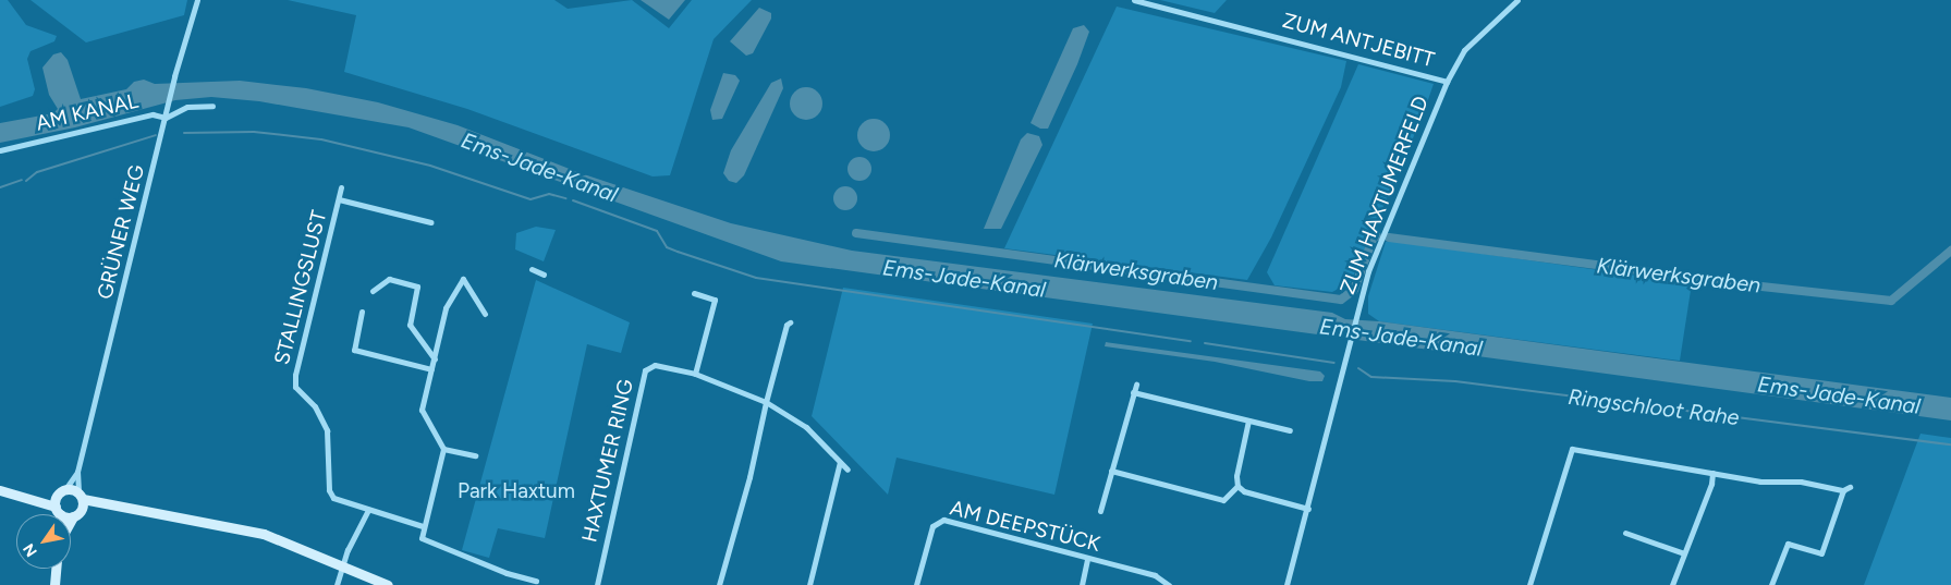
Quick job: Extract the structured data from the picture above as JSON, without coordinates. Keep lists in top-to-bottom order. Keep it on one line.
{"streets":{"street":["ZUM ANTJEBITT","AM KANAL","ZUM HAXTUMERFELD","GRÜNER WEG","STALLINGSLUST","HAXTUMER RING","AM DEEPSTÜCK"]},"crossings":[["ZUM ANTJEBITT","ZUM HAXTUMERFELD"],["AM KANAL","GRÜNER WEG"]],"water":["Ems-Jade-Kanal","Klärwerksgraben","Ringschloot Rahe"],"parks":["Park Haxtum"],"north":"bottom left"}
